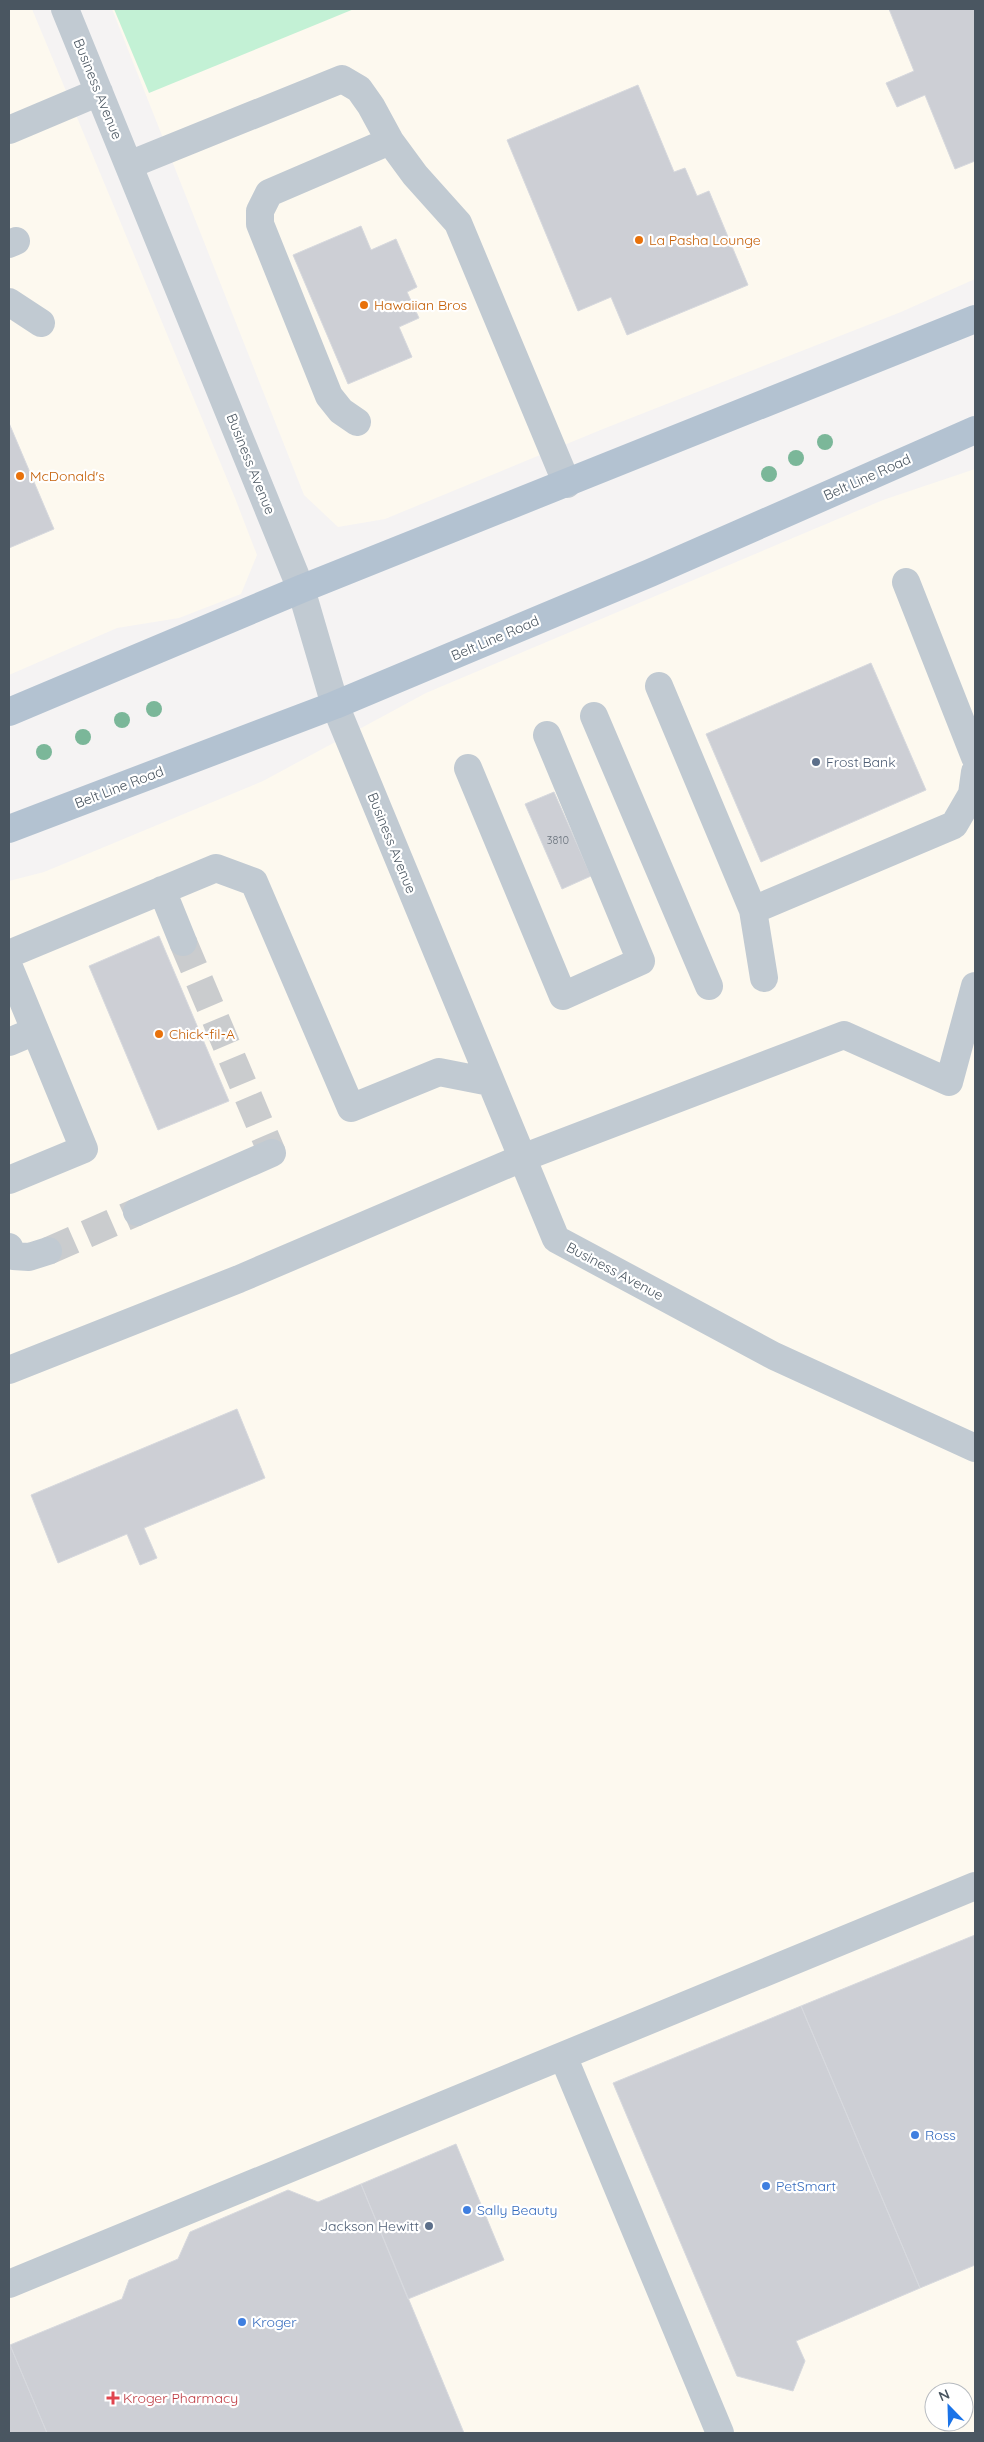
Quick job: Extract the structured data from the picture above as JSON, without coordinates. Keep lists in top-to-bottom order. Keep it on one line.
{"streets":{"main road":["Belt Line Road"],"street":["Business Avenue"]},"crossings":[["Business Avenue","Belt Line Road"]],"places":{"other":["La Pasha Lounge","Hawaiian Bros","McDonald's","Frost Bank","Chick-fil-A","Ross","PetSmart","Sally Beauty","Jackson Hewitt","Kroger"],"health":["Kroger Pharmacy"]},"house_numbers":["3810"],"north":"top left"}
